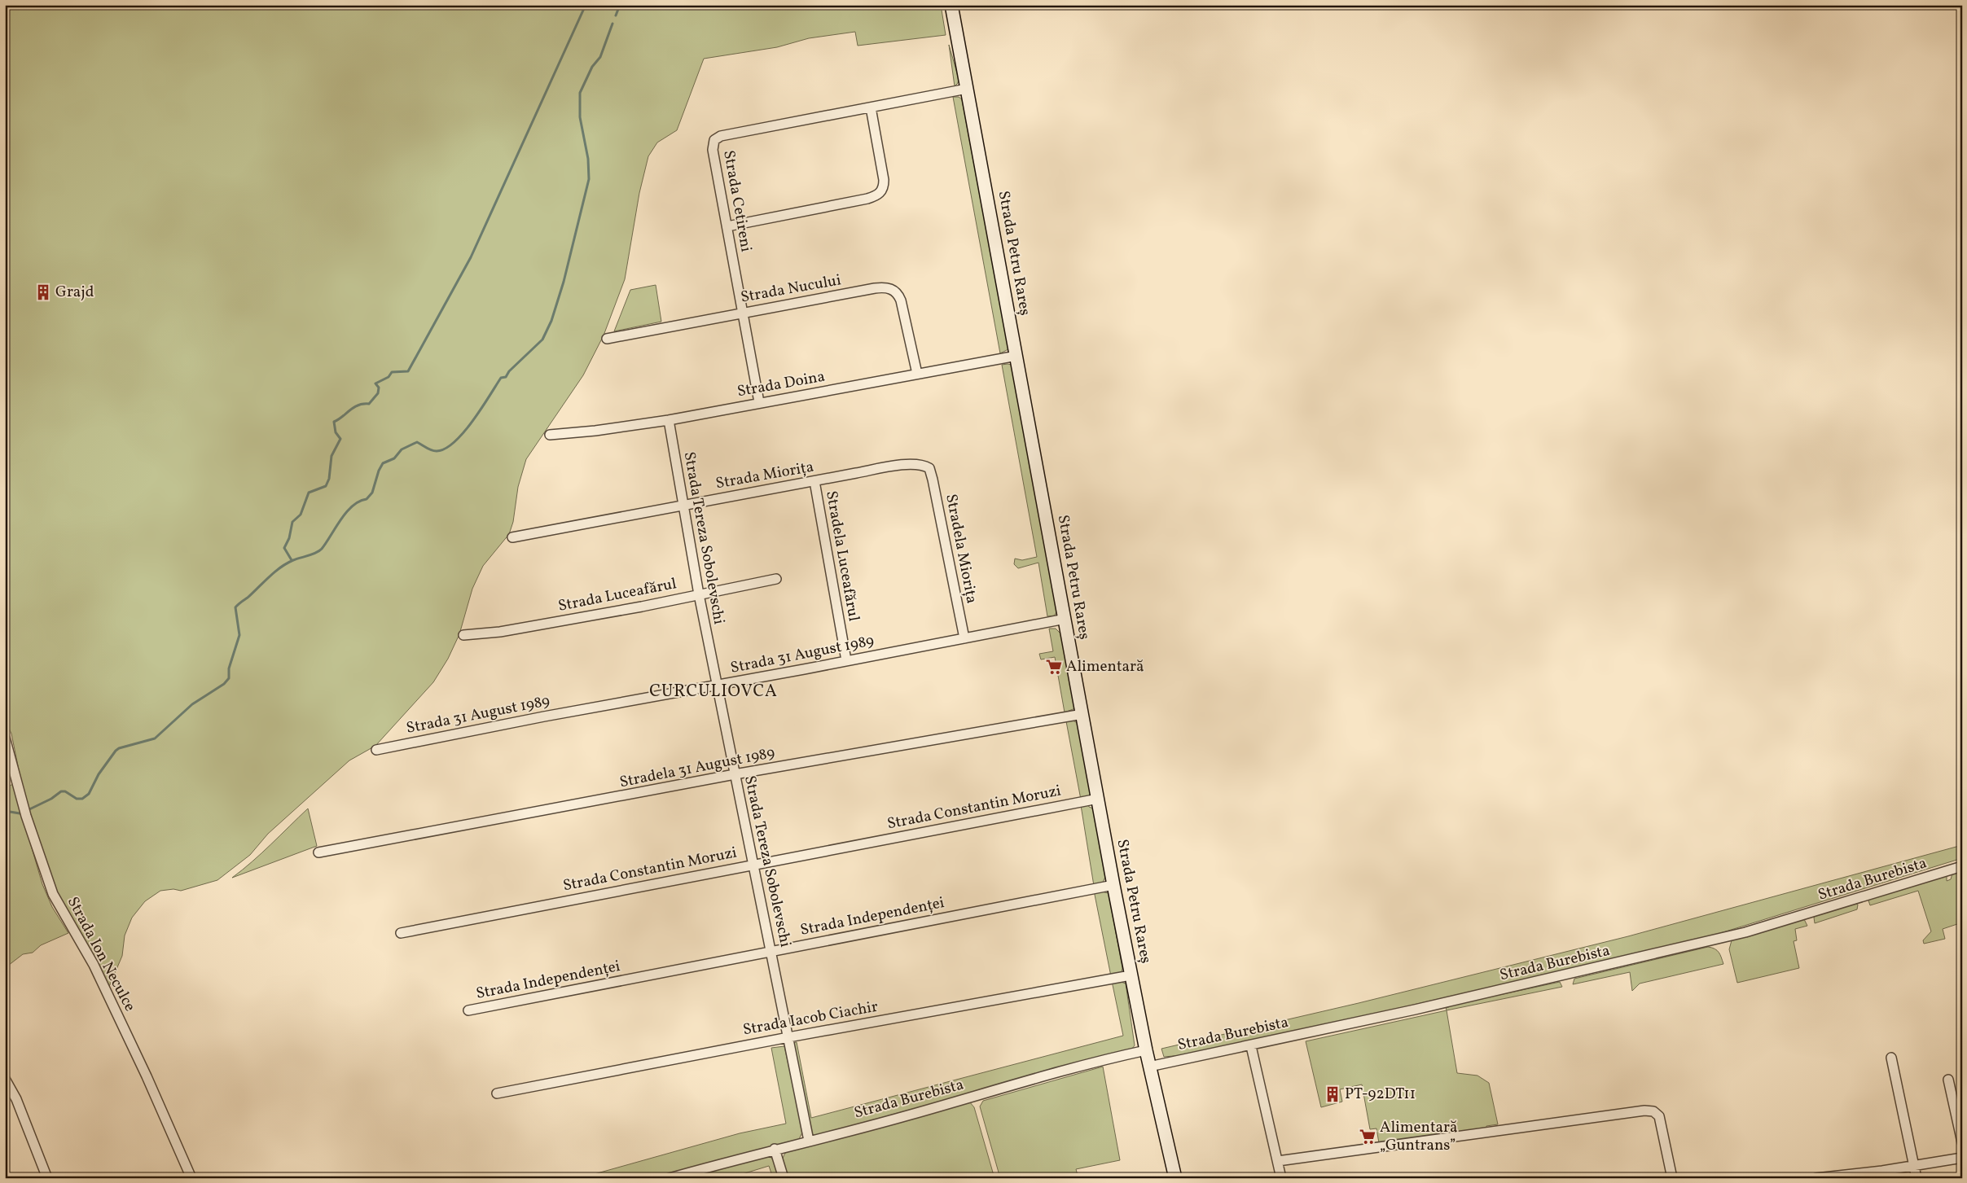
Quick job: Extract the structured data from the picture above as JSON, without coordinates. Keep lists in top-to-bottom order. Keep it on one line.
{"streets":{"main road":["Strada Petru Rareș"],"street":["Strada Cetireni","Strada Nucului","Strada Doina","Strada Miorița","Strada Tereza Sobolevschi","Stradela Miorița","Stradela Luceafărul","Strada Luceafărul","Strada 31 August 1989","Stradela 31 August 1989","Strada Constantin Moruzi","Strada Burebista","Strada Independenței","Strada Ion Neculce","Strada Iacob Ciachir"]},"crossings":[["Strada Cetireni","Strada Petru Rareș"],["Strada Cetireni","Strada Nucului"],["Strada Cetireni","Strada Doina"],["Strada Petru Rareș","Strada Doina"],["Strada Petru Rareș","Strada 31 August 1989"],["Strada Petru Rareș","Stradela 31 August 1989"],["Strada Petru Rareș","Strada Constantin Moruzi"],["Strada Petru Rareș","Strada Burebista"],["Strada Petru Rareș","Strada Independenței"],["Strada Petru Rareș","Strada Iacob Ciachir"],["Strada Nucului","Strada Doina"],["Strada Doina","Strada Tereza Sobolevschi"],["Strada Miorița","Strada Tereza Sobolevschi"],["Strada Miorița","Stradela Miorița"],["Strada Miorița","Stradela Luceafărul"],["Strada Tereza Sobolevschi","Strada Luceafărul"],["Strada Tereza Sobolevschi","Strada 31 August 1989"],["Strada Tereza Sobolevschi","Stradela 31 August 1989"],["Strada Tereza Sobolevschi","Strada Constantin Moruzi"],["Strada Tereza Sobolevschi","Strada Burebista"],["Strada Tereza Sobolevschi","Strada Independenței"],["Strada Tereza Sobolevschi","Strada Iacob Ciachir"],["Stradela Miorița","Strada 31 August 1989"],["Stradela Luceafărul","Strada 31 August 1989"]],"districts":["CURCULIOVCA"],"places":{"building":["Grajd","PT-92DT11"],"supermarket":["Alimentară","Alimentară „Guntrans”"]}}
